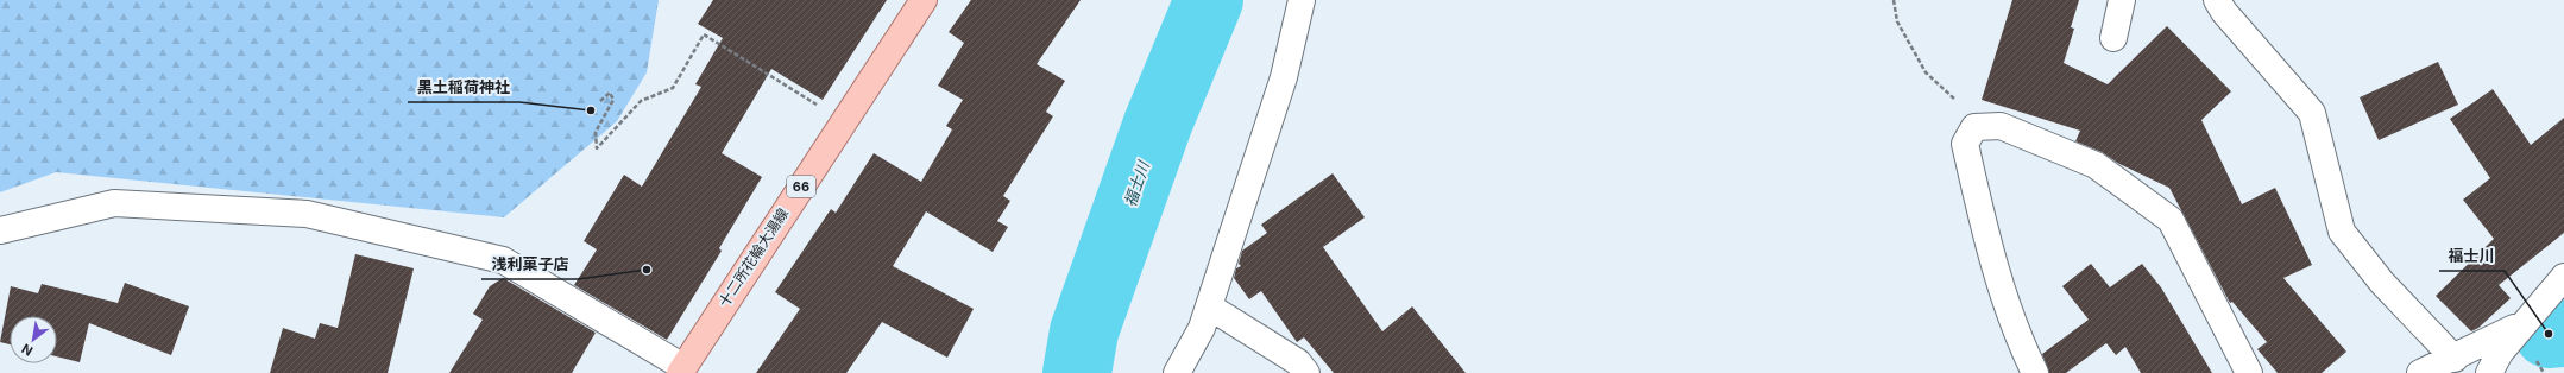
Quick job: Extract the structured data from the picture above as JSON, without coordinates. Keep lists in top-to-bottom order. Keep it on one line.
{"streets":{"main road":["66","十二所花輪大湯線"]},"water":["福士川"],"places":["黒土稲荷神社","浅利菓子店","福士川"],"north":"bottom left"}
